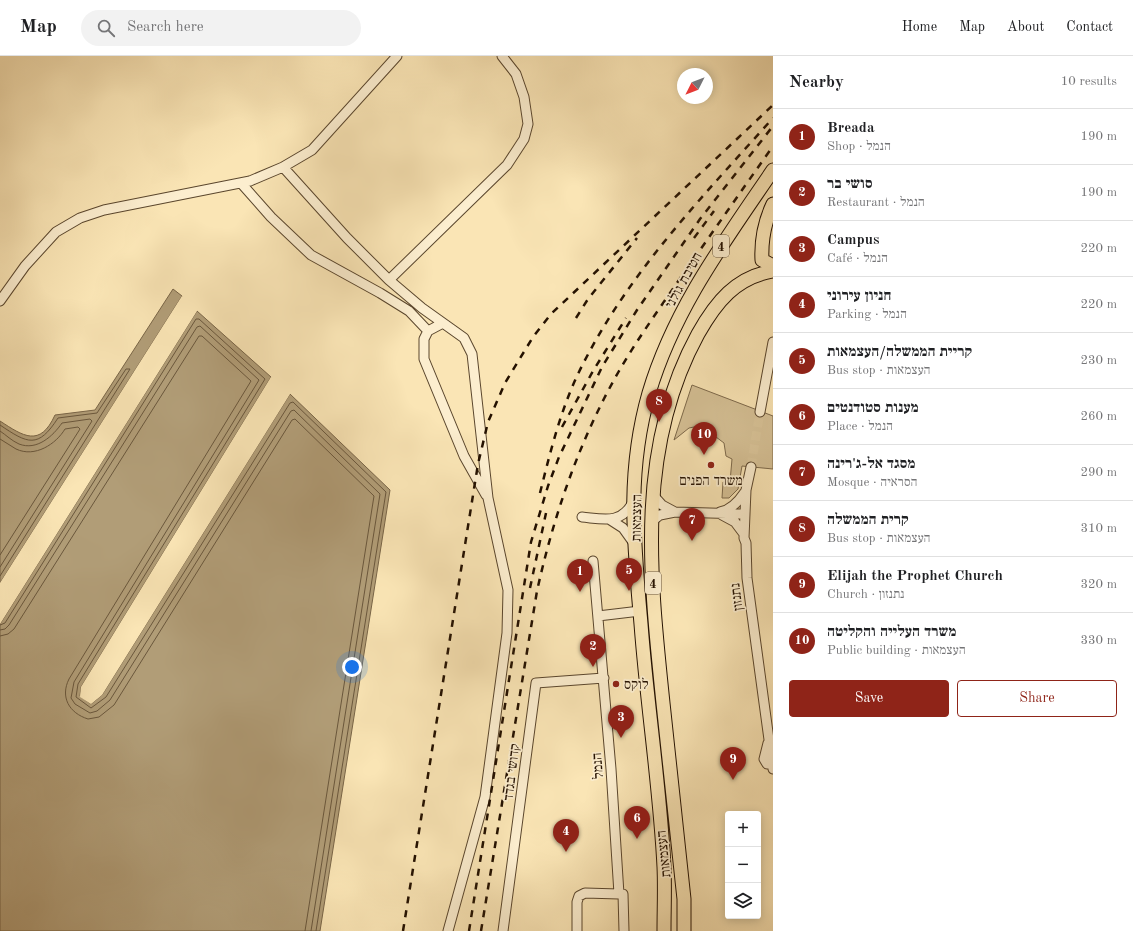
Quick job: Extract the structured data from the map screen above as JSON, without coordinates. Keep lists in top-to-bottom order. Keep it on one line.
{"streets":{"highway":["4","חטיבת גולני","העצמאות"],"street":["נתנזון","הנמל","קדושי בגדד"]},"crossings":[["חטיבת גולני","העצמאות"],["הנמל","קדושי בגדד"]],"places":["משרד הפנים","לוקס"],"north":"bottom left","page":{"header":"Map","search":"Search here","nav":["Home","Map","About","Contact"],"heading":["Nearby","10 results"],"list":[{"mark":"1","name":"Breada","note":"Shop · הנמל","value":"190 m"},{"mark":"2","name":"סושי בר","note":"Restaurant · הנמל","value":"190 m"},{"mark":"3","name":"Campus","note":"Café · הנמל","value":"220 m"},{"mark":"4","name":"חניון עירוני","note":"Parking · הנמל","value":"220 m"},{"mark":"5","name":"קריית הממשלה/העצמאות","note":"Bus stop · העצמאות","value":"230 m"},{"mark":"6","name":"מענות סטודנטים","note":"Place · הנמל","value":"260 m"},{"mark":"7","name":"מסגד אל-ג'רינה","note":"Mosque · הסראיה","value":"290 m"},{"mark":"8","name":"קרית הממשלה","note":"Bus stop · העצמאות","value":"310 m"},{"mark":"9","name":"Elijah the Prophet Church","note":"Church · נתנזון","value":"320 m"},{"mark":"10","name":"משרד העלייה והקליטה","note":"Public building · העצמאות","value":"330 m"}],"pins":["8","10","7","5","1","2","3","9","6","4"],"buttons":["Save","Share"],"map_buttons":["+","−"]}}
